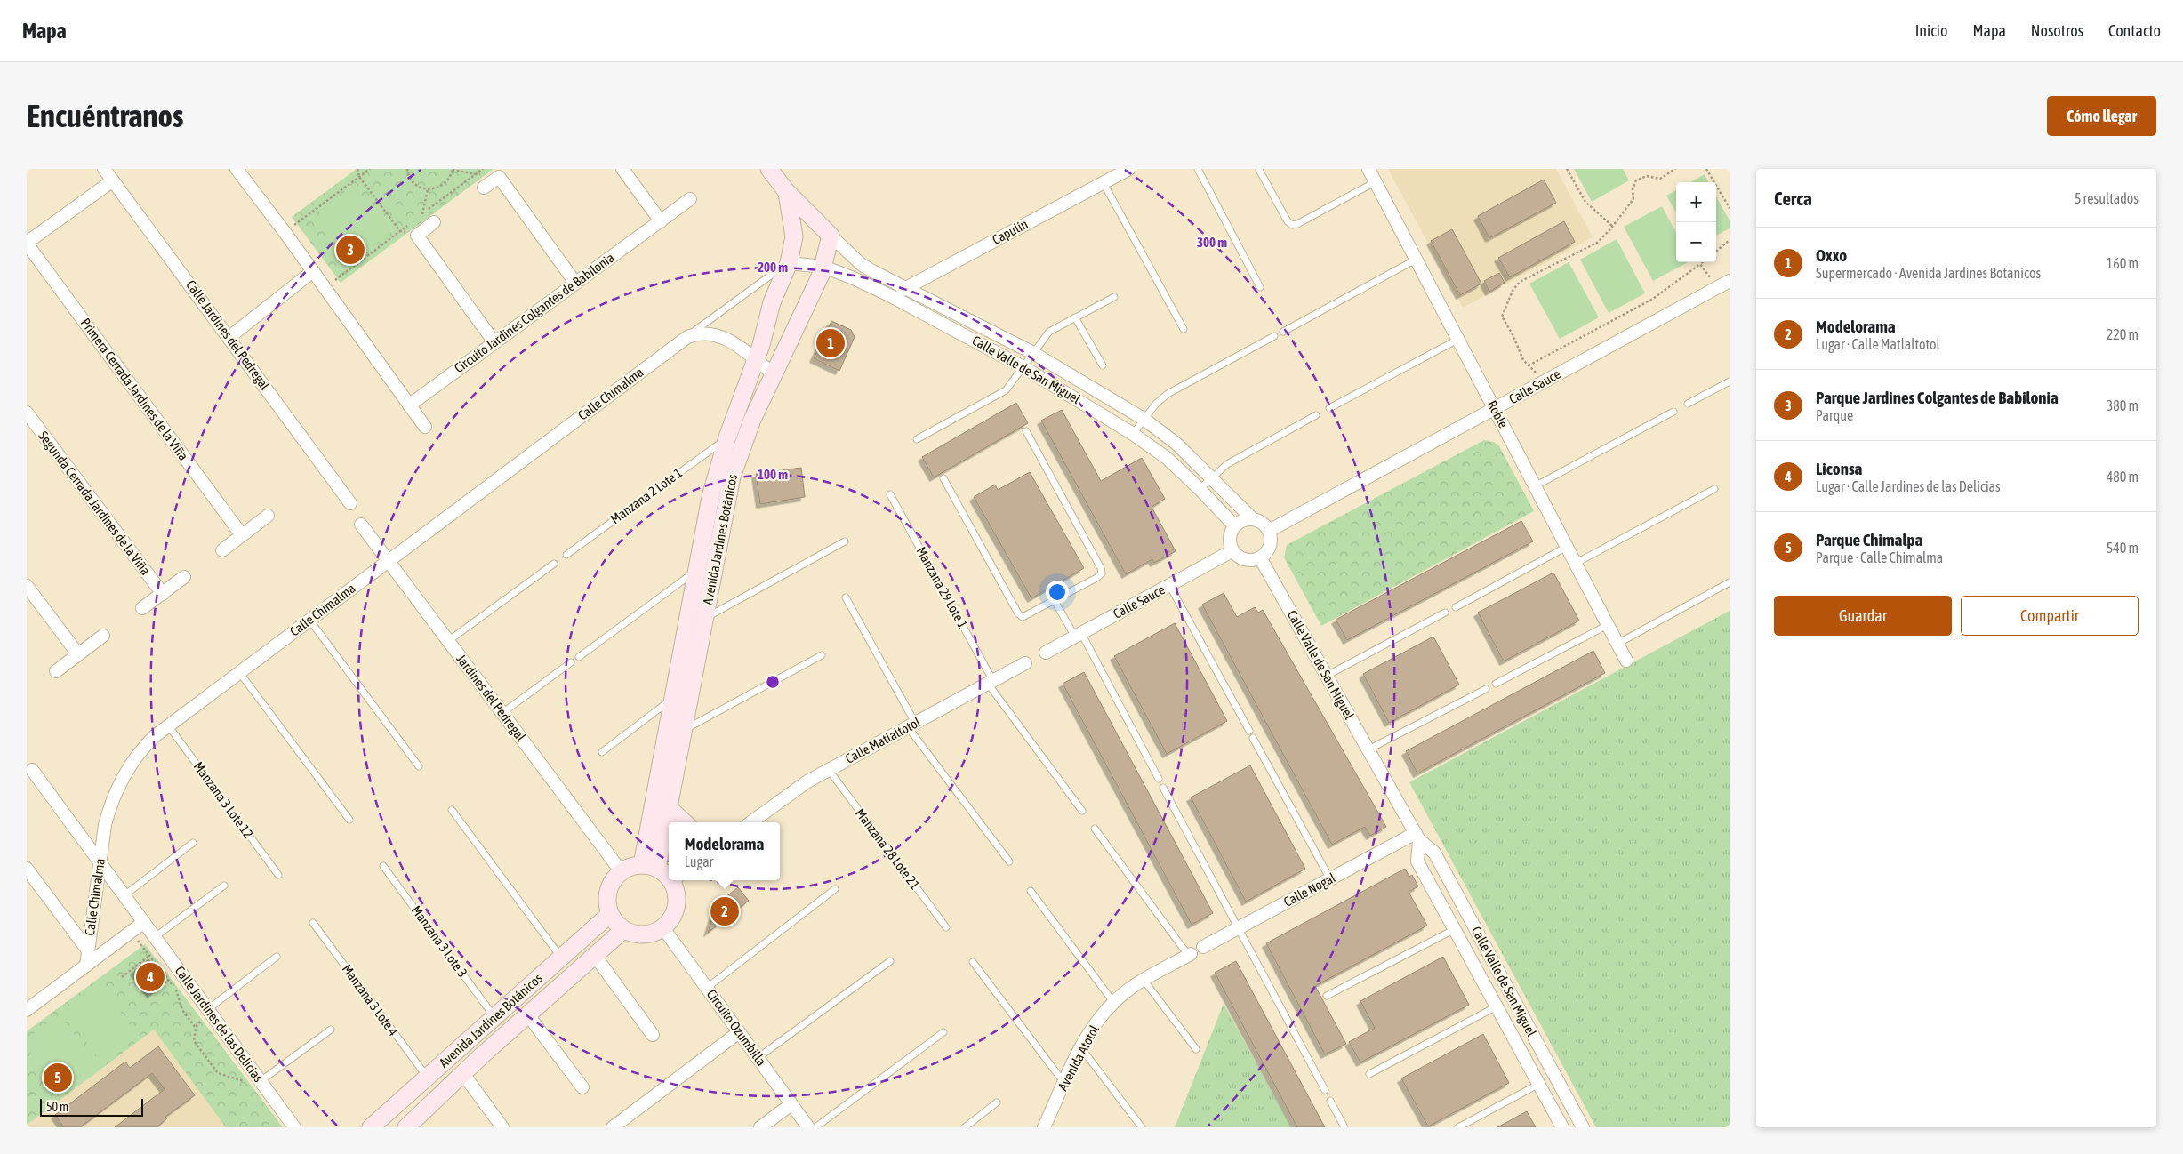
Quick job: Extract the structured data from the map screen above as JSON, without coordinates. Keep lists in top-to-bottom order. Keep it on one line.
{"streets":{"street":["Capulín","Circuito Jardines Colgantes de Babilonia","Calle Jardines del Pedregal","Calle Valle de San Miguel","Calle Sauce","Primera Cerrada Jardines de la Viña","Calle Chimalma","Roble","Segunda Cerrada Jardines de la Viña","Avenida Jardines Botánicos","Jardines del Pedregal","Calle Matlaltotol","Calle Nogal","Calle Jardines de las Delicias","Circuito Ozumbilla","Avenida Atotol"],"lane":["Manzana 2 Lote 1","Manzana 29 Lote 1","Manzana 3 Lote 12","Manzana 28 Lote 21","Manzana 3 Lote 3","Manzana 3 Lote 4"]},"crossings":[["Capulín","Calle Valle de San Miguel"],["Calle Valle de San Miguel","Calle Sauce"],["Calle Valle de San Miguel","Calle Chimalma"],["Calle Valle de San Miguel","Avenida Jardines Botánicos"],["Calle Valle de San Miguel","Calle Nogal"],["Calle Sauce","Roble"],["Calle Chimalma","Avenida Jardines Botánicos"],["Calle Chimalma","Jardines del Pedregal"],["Calle Chimalma","Manzana 3 Lote 12"],["Calle Chimalma","Calle Jardines de las Delicias"],["Manzana 2 Lote 1","Avenida Jardines Botánicos"],["Avenida Jardines Botánicos","Manzana 3 Lote 3"],["Avenida Jardines Botánicos","Manzana 3 Lote 4"],["Manzana 29 Lote 1","Calle Matlaltotol"],["Calle Matlaltotol","Manzana 28 Lote 21"]],"scale_bar":"50 m","page":{"header":"Mapa","nav":["Inicio","Mapa","Nosotros","Contacto"],"buttons":["Cómo llegar",["Guardar","Compartir"]],"title":"Encuéntranos","heading":["Cerca","5 resultados"],"map_buttons":["+","−"],"list":[{"mark":"1","name":"Oxxo","note":"Supermercado · Avenida Jardines Botánicos","value":"160 m"},{"mark":"2","name":"Modelorama","note":"Lugar · Calle Matlaltotol","value":"220 m"},{"mark":"3","name":"Parque Jardines Colgantes de Babilonia","note":"Parque","value":"380 m"},{"mark":"4","name":"Liconsa","note":"Lugar · Calle Jardines de las Delicias","value":"480 m"},{"mark":"5","name":"Parque Chimalpa","note":"Parque · Calle Chimalma","value":"540 m"}],"pins":["3","1","2","4","5"],"popup":["Modelorama","Lugar"],"scale":"50 m"},"rings":["300 m","200 m","100 m"]}
